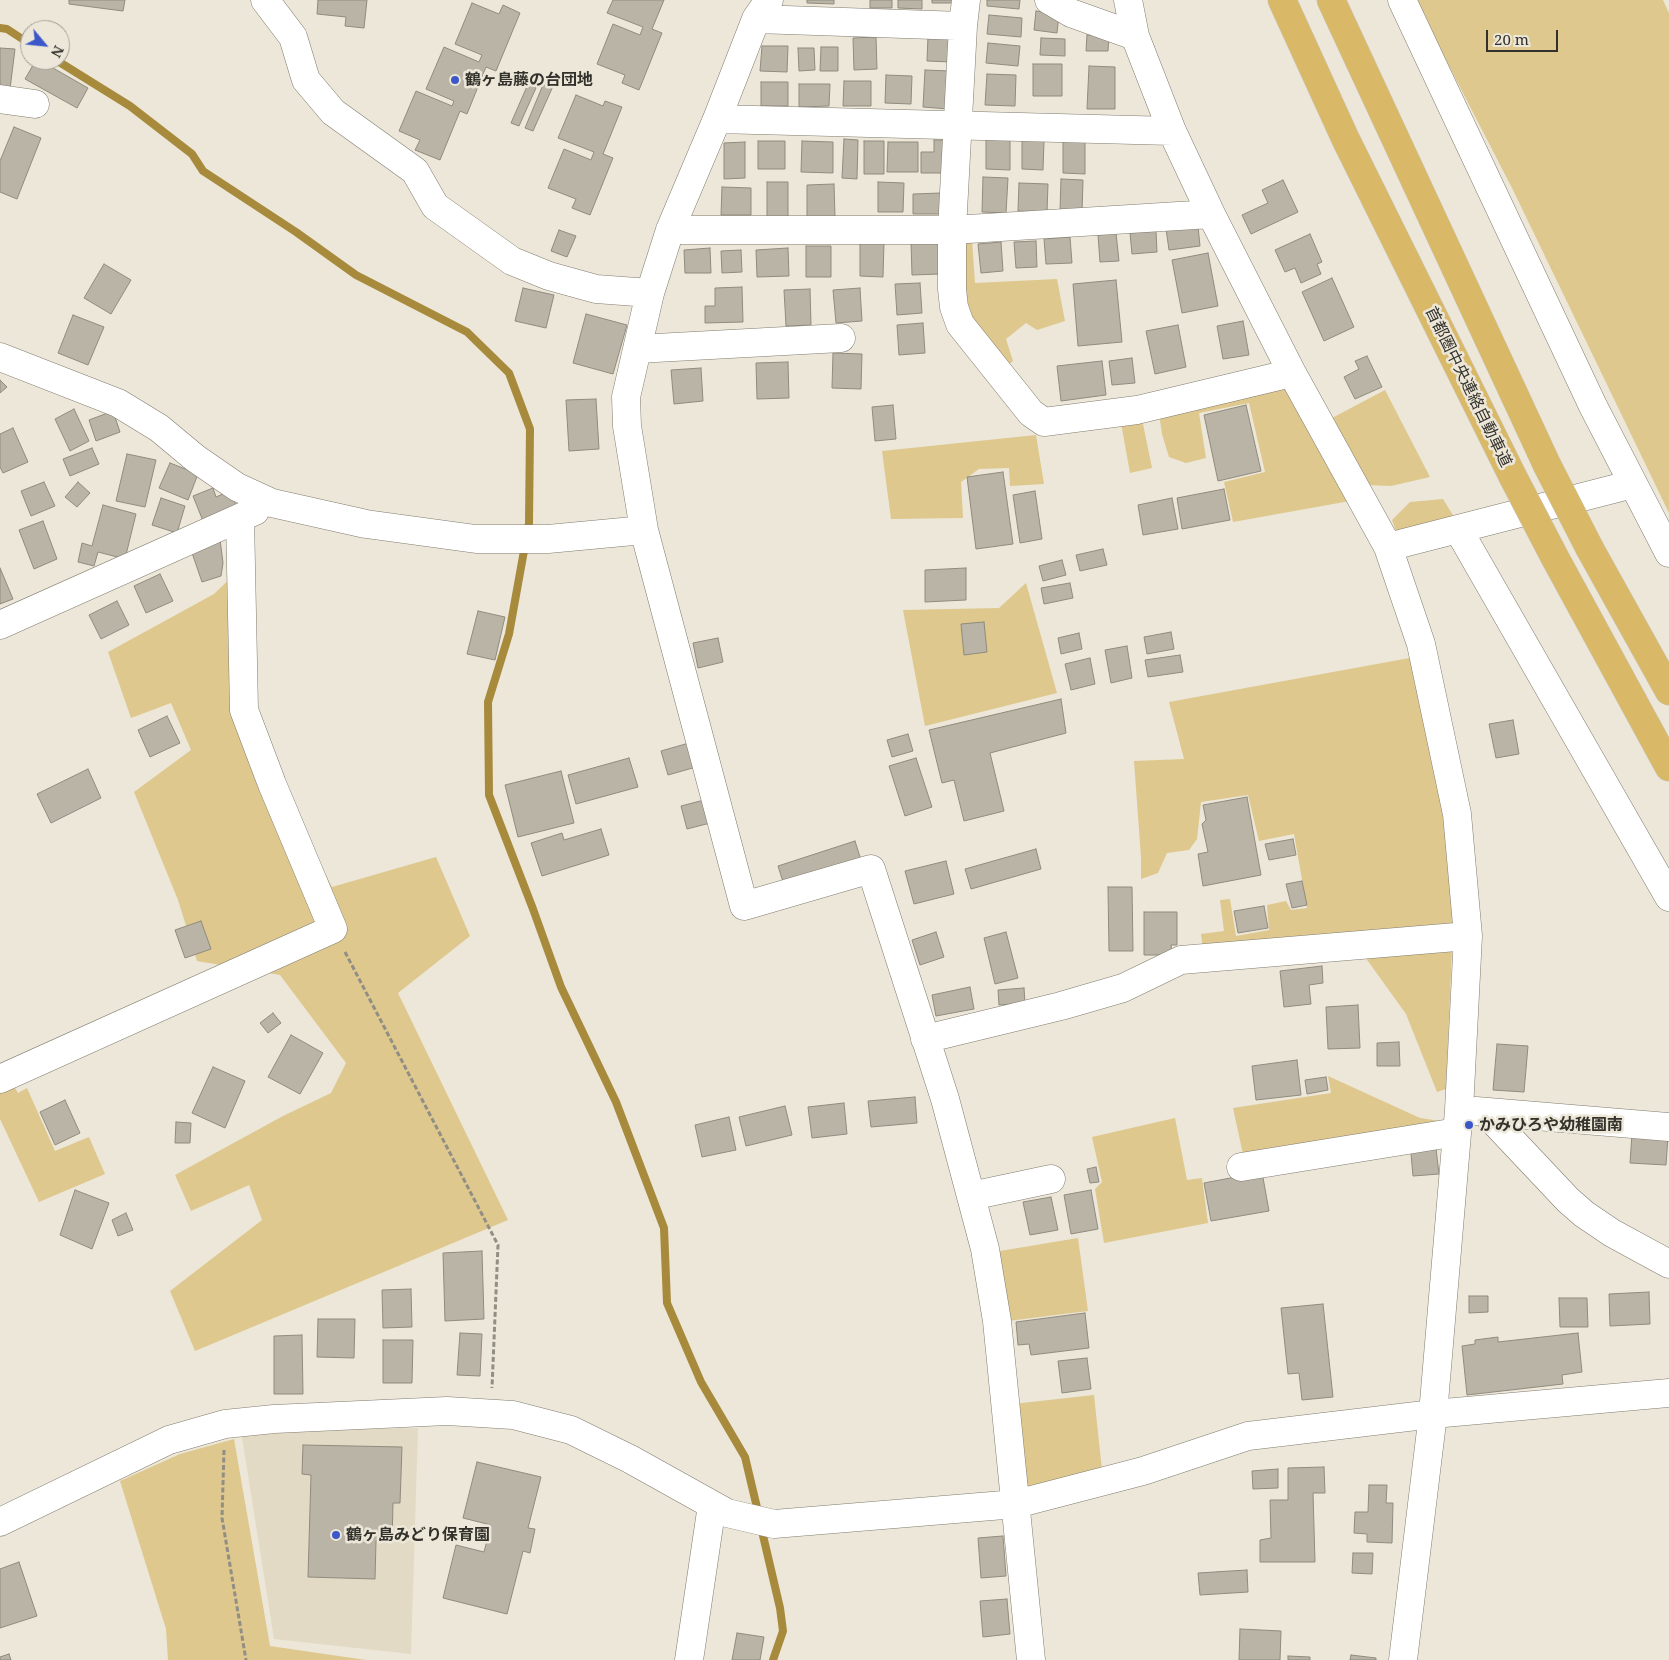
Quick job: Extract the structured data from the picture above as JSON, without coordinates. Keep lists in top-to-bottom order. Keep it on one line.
{"streets":{"highway":["首都圏中央連絡自動車道"]},"places":["鶴ヶ島藤の台団地","かみひろや幼稚園南","鶴ヶ島みどり保育園"],"scale_bar":"20 m","north":"bottom right"}
